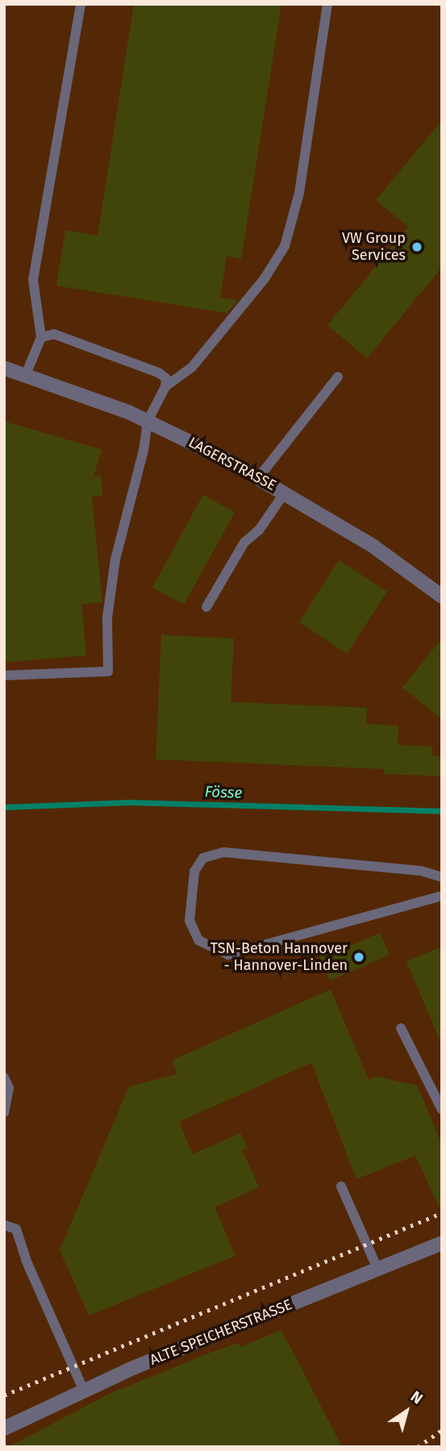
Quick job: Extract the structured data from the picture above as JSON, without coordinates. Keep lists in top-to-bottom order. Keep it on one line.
{"streets":{"street":["LAGERSTRASSE","ALTE SPEICHERSTRASSE"]},"water":["Fösse"],"places":["VW Group Services","TSN-Beton Hannover - Hannover-Linden"],"north":"top right"}
